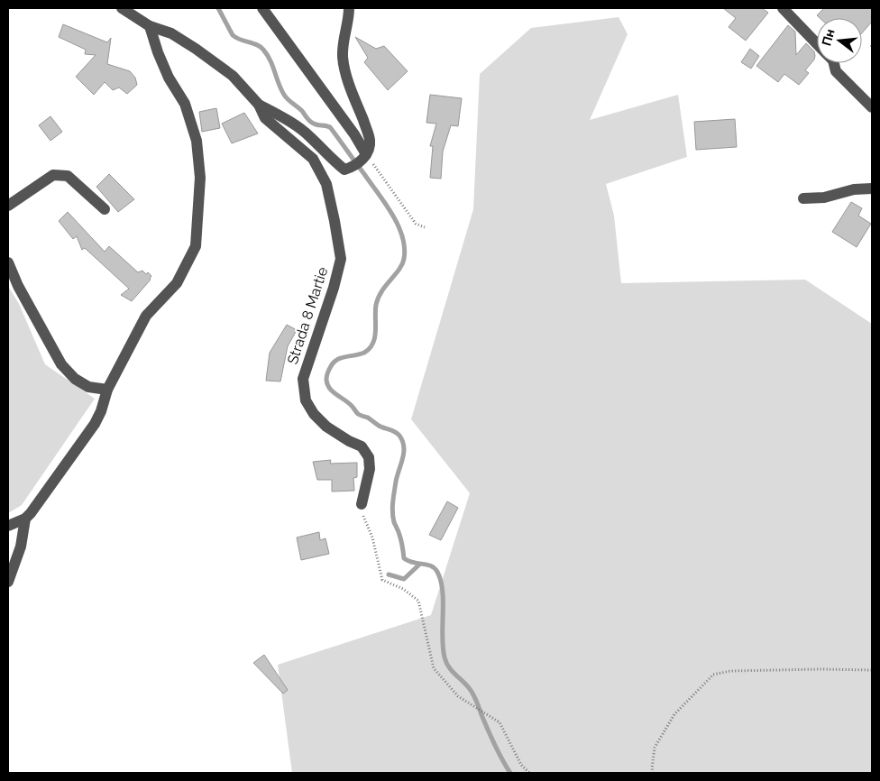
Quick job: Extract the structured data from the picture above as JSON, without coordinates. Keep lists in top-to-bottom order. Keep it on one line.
{"streets":{"street":["Strada 8 Martie"]},"north":"left"}
